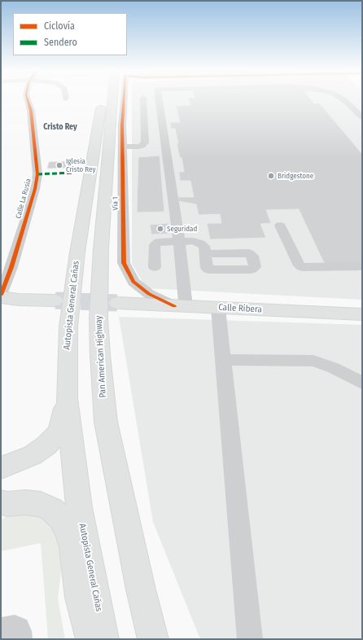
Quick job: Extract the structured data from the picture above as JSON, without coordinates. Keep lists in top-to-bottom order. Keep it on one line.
{"streets":{"main road":["Autopista General Cañas","Calle Ribera","Pan American Highway"],"street":["Calle La Rusia","Vía 1"]},"crossings":[["Vía 1","Calle Ribera"]],"districts":["Cristo Rey"],"places":["Iglesia Cristo Rey","Bridgestone","Seguridad"],"legend":["Ciclovía","Sendero"]}
